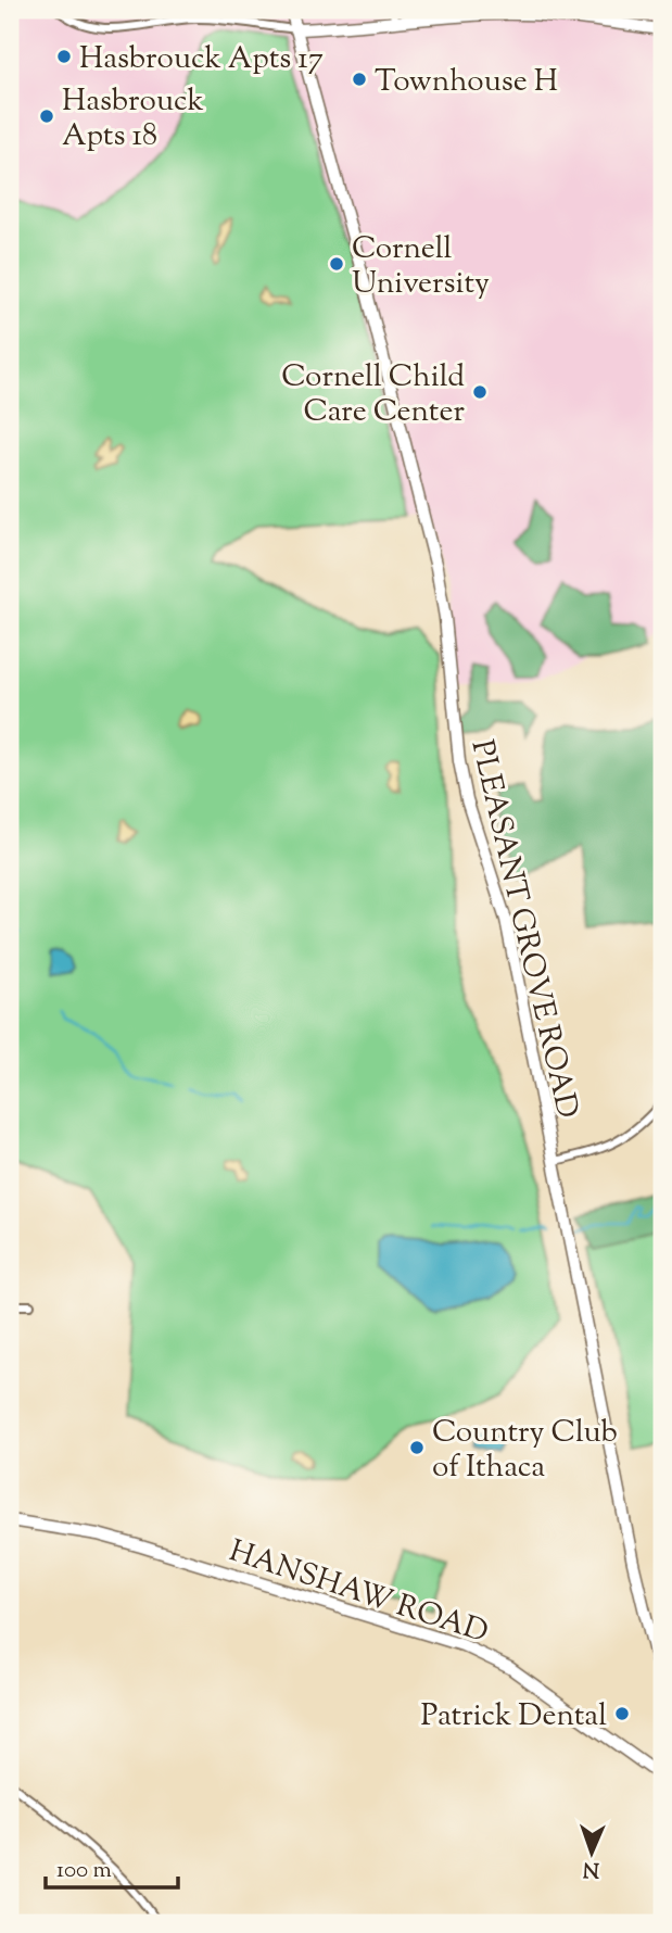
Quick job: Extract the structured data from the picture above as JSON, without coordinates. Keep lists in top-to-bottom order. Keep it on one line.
{"streets":{"street":["PLEASANT GROVE ROAD","HANSHAW ROAD"]},"places":["Hasbrouck Apts 17","Townhouse H","Hasbrouck Apts 18","Cornell University","Cornell Child Care Center","Country Club of Ithaca","Patrick Dental"],"scale_bar":"100 m","north":"bottom"}
